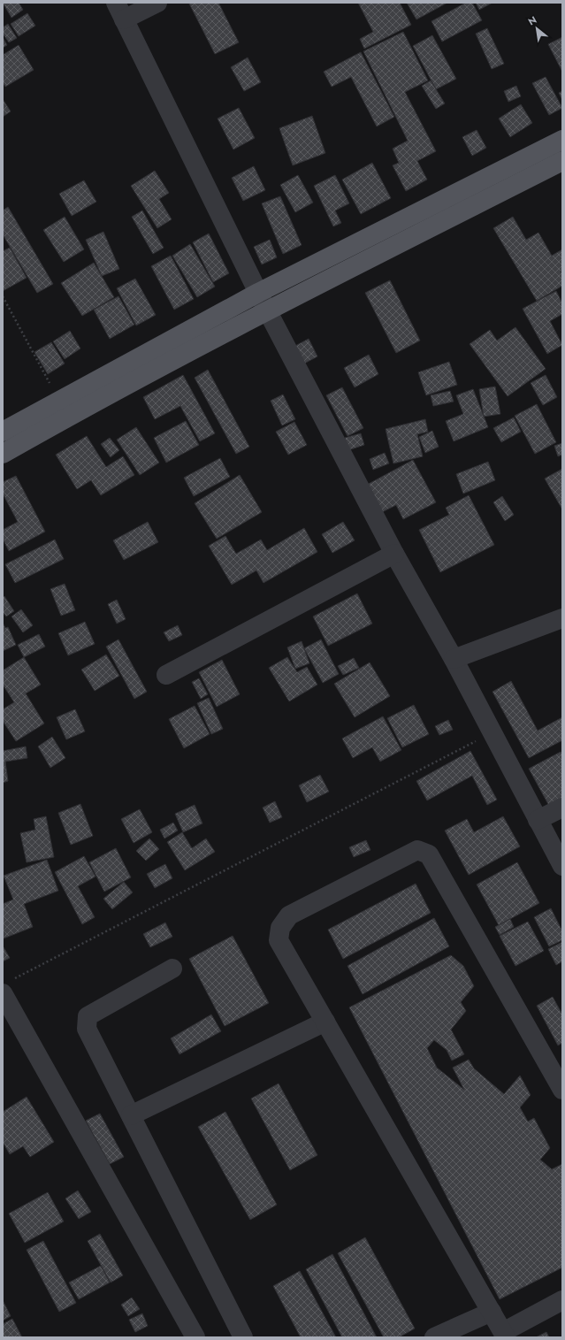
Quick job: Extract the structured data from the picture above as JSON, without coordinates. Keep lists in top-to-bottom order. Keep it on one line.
{"north":"top left"}
